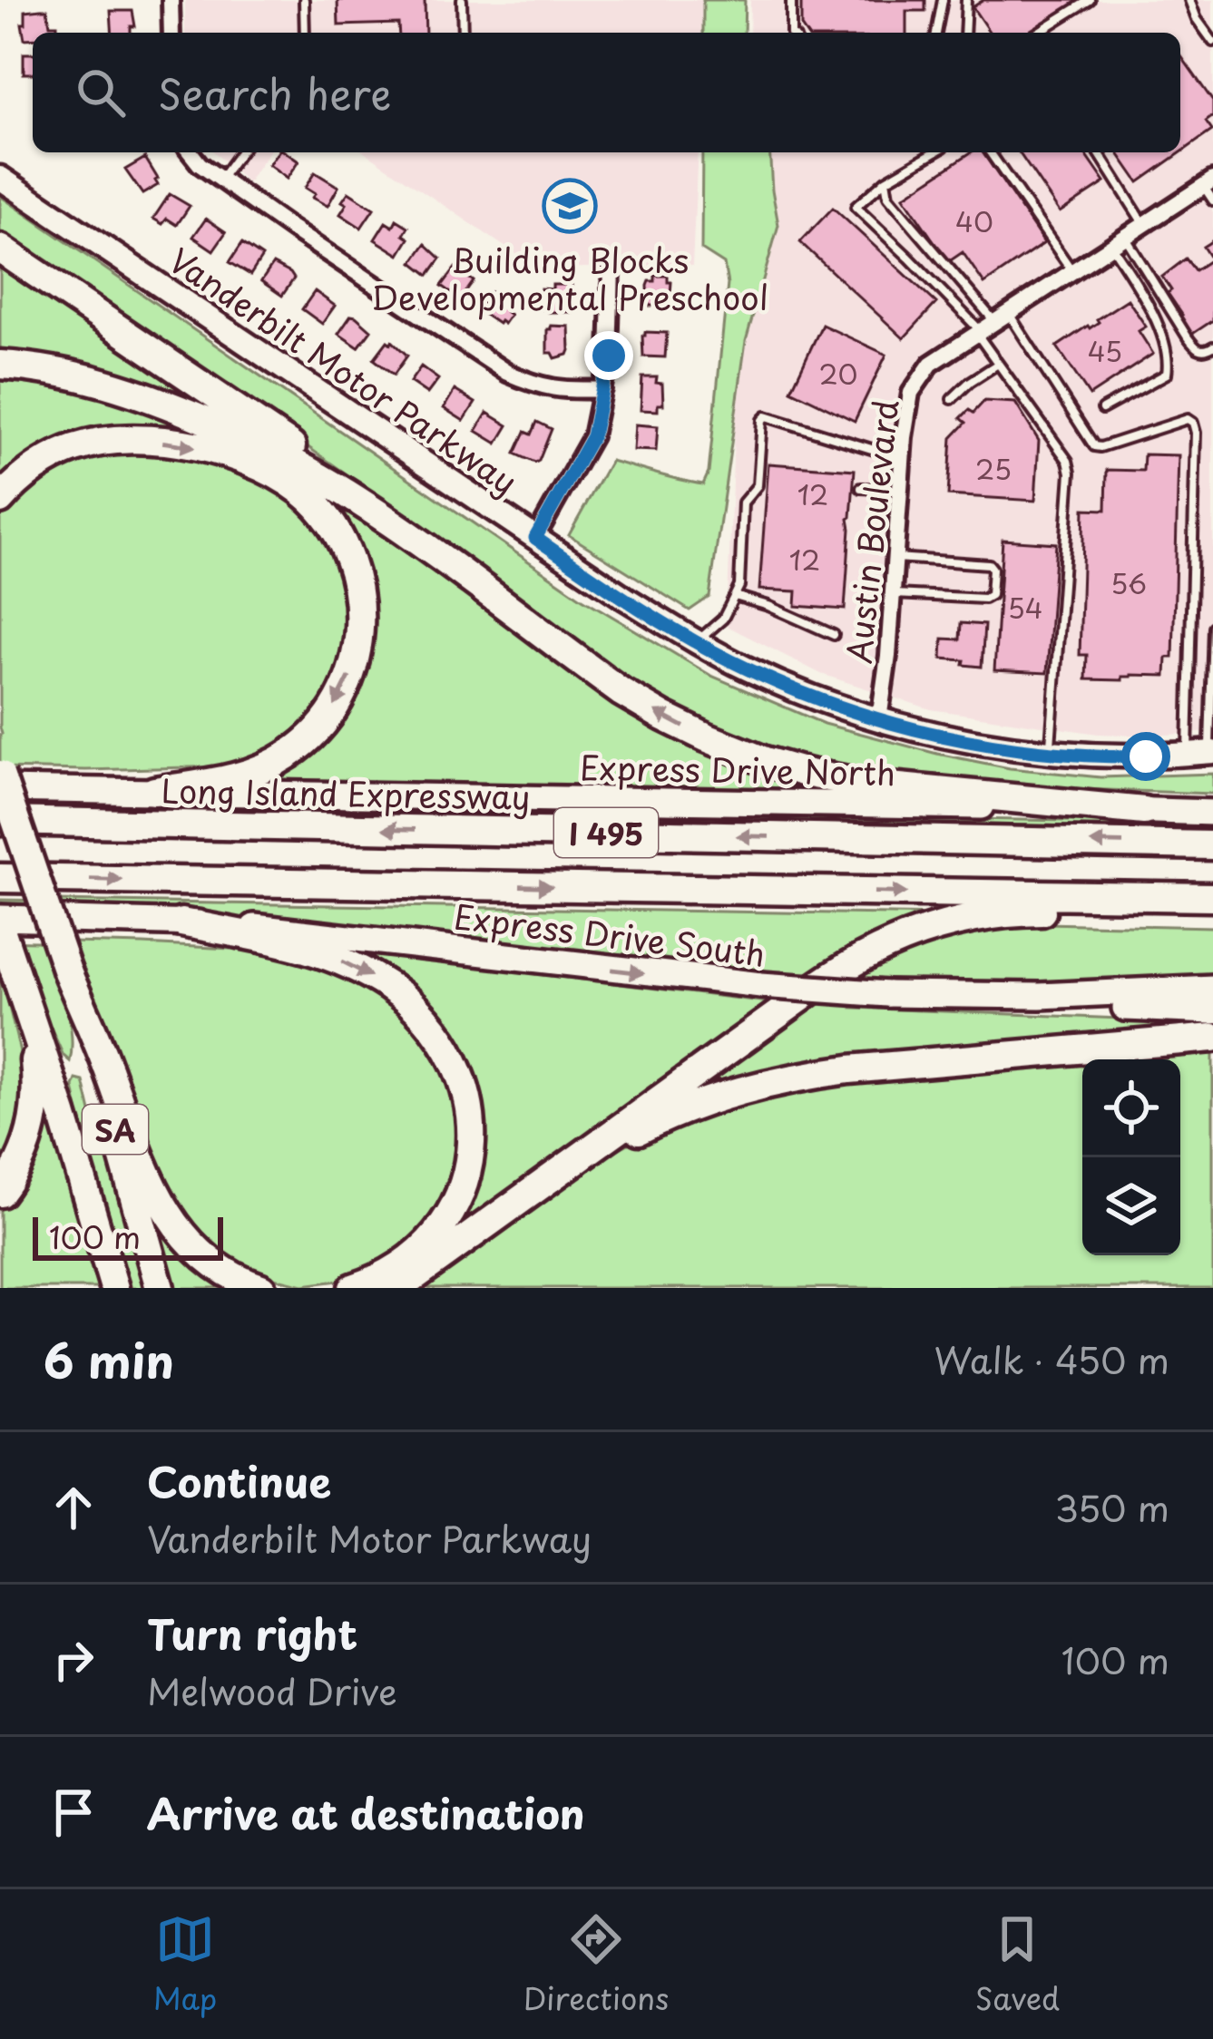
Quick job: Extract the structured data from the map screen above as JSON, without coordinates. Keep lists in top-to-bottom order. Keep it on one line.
{"streets":{"highway":["Express Drive North","Long Island Expressway","I 495","Express Drive South","SA"],"main road":["Vanderbilt Motor Parkway"],"street":["Austin Boulevard"]},"crossings":[["Vanderbilt Motor Parkway","Austin Boulevard"]],"places":{"school or university":["Building Blocks Developmental Preschool"]},"house_numbers":["40","45","20","25","12","12","56","54"],"scale_bar":"100 m","page":{"search":"Search here","scale":"100 m","heading":["6 min","Walk · 450 m"],"list":[["Continue","Vanderbilt Motor Parkway","350 m"],["Turn right","Melwood Drive","100 m"],"Arrive at destination"],"nav":["Map","Directions","Saved"]}}
